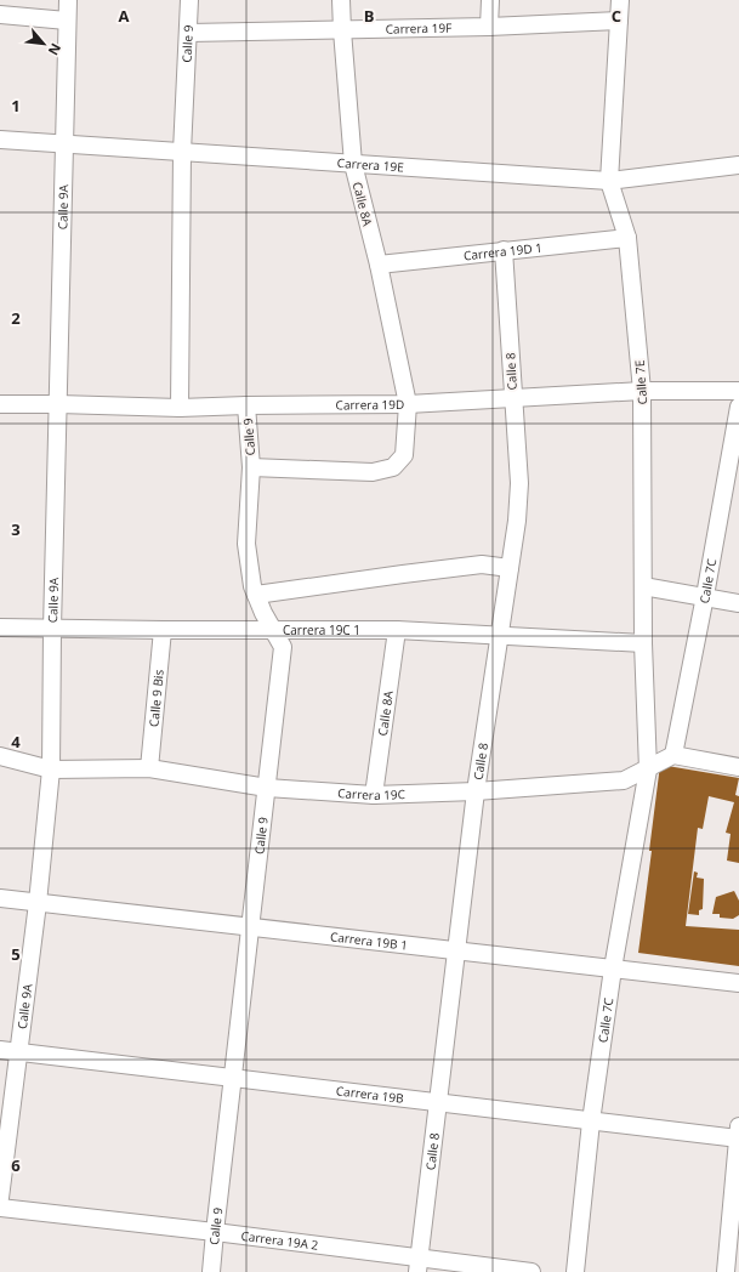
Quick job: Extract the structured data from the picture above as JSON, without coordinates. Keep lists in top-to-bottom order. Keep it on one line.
{"streets":{"street":["Carrera 19F","Calle 9","Carrera 19E","Calle 8A","Calle 9A","Carrera 19D 1","Calle 8","Calle 7E","Carrera 19D","Calle 7C","Carrera 19C 1","Calle 9 Bis","Carrera 19C","Carrera 19B 1","Carrera 19B","Carrera 19A 2"]},"crossings":[["Carrera 19F","Calle 9"],["Carrera 19F","Calle 8A"],["Carrera 19F","Calle 7E"],["Calle 9","Carrera 19E"],["Calle 9","Calle 8A"],["Calle 9","Carrera 19D"],["Calle 9","Carrera 19C 1"],["Calle 9","Carrera 19C"],["Calle 9","Carrera 19B 1"],["Calle 9","Carrera 19B"],["Calle 9","Carrera 19A 2"],["Carrera 19E","Calle 8A"],["Carrera 19E","Calle 9A"],["Carrera 19E","Calle 7E"],["Calle 8A","Carrera 19D 1"],["Calle 8A","Carrera 19D"],["Calle 8A","Carrera 19C 1"],["Calle 8A","Carrera 19C"],["Calle 9A","Carrera 19D"],["Calle 9A","Carrera 19C 1"],["Calle 9A","Carrera 19C"],["Calle 9A","Carrera 19B 1"],["Calle 9A","Carrera 19B"],["Carrera 19D 1","Calle 8"],["Carrera 19D 1","Calle 7E"],["Calle 8","Carrera 19D"],["Calle 8","Carrera 19C 1"],["Calle 8","Carrera 19C"],["Calle 8","Carrera 19B 1"],["Calle 8","Carrera 19B"],["Calle 8","Carrera 19A 2"],["Calle 7E","Carrera 19D"],["Calle 7E","Calle 7C"],["Calle 7E","Carrera 19C 1"],["Calle 7E","Carrera 19C"],["Calle 7C","Carrera 19C"],["Calle 7C","Carrera 19B 1"],["Calle 7C","Carrera 19B"],["Carrera 19C 1","Calle 9 Bis"],["Calle 9 Bis","Carrera 19C"]],"north":"bottom right","grid":{"columns":["A","B","C"],"rows":["1","2","3","4","5","6"]}}
